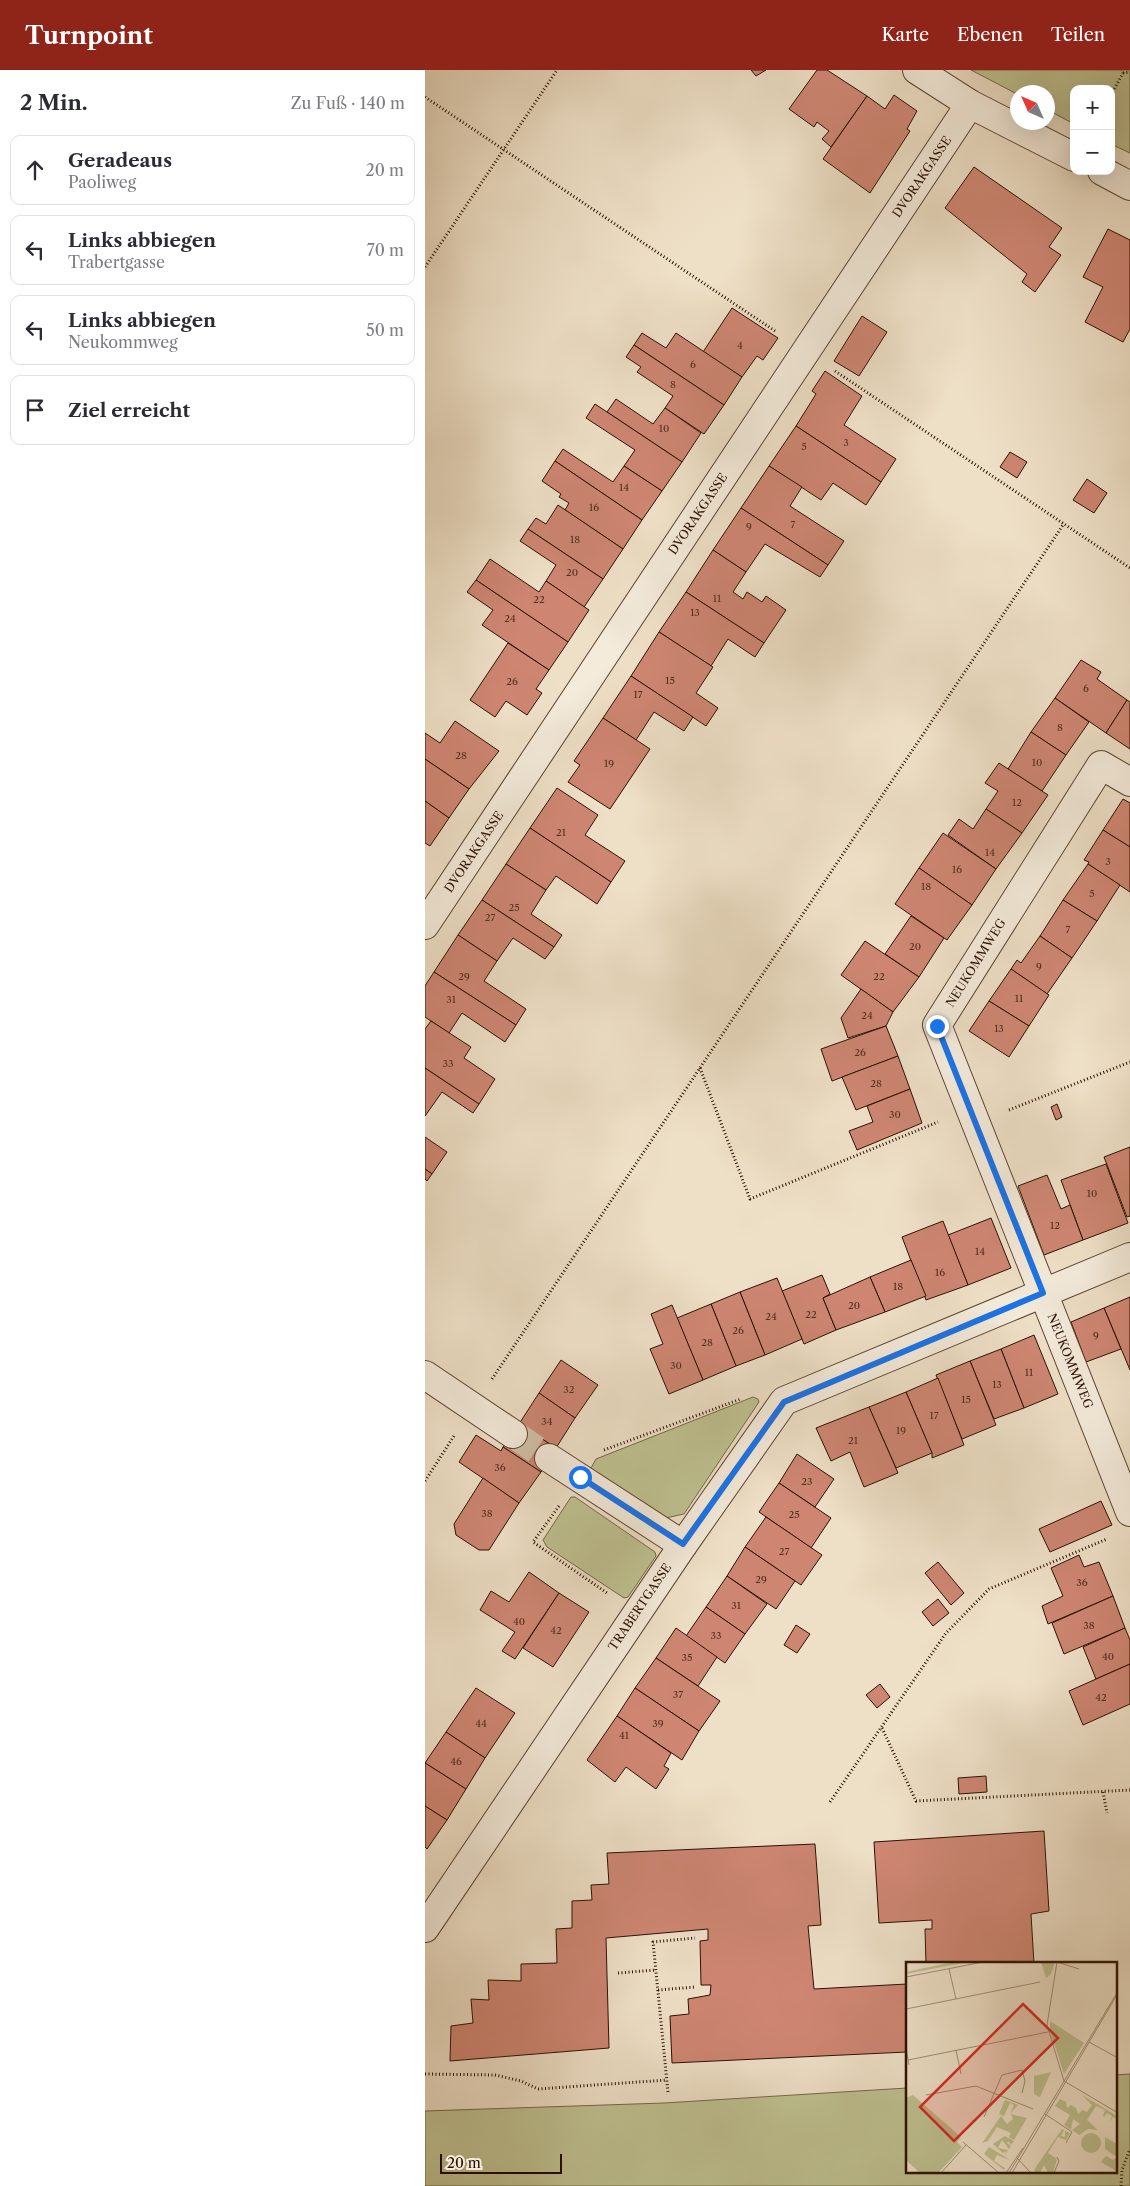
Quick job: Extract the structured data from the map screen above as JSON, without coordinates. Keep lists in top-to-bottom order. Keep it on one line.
{"streets":{"street":["DVORAKGASSE","NEUKOMMWEG","TRABERTGASSE"]},"crossings":[["NEUKOMMWEG","TRABERTGASSE"]],"house_numbers":["4","6","8","10","3","5","14","16","7","9","18","20","11","22","13","24","15","26","6","17","8","28","10","19","12","21","14","3","16","18","5","25","27","7","20","9","29","22","11","31","24","13","26","33","28","30","10","12","14","16","18","20","22","24","26","9","28","30","11","13","32","15","17","34","19","21","36","23","38","25","27","29","36","31","40","38","42","33","40","35","37","42","44","39","41","46"],"scale_bar":"20 m","north":"top left","page":{"header":"Turnpoint","nav":["Karte","Ebenen","Teilen"],"heading":["2 Min.","Zu Fuß · 140 m"],"map_buttons":["+","−"],"list":[["Geradeaus","Paoliweg","20 m"],["Links abbiegen","Trabertgasse","70 m"],["Links abbiegen","Neukommweg","50 m"],"Ziel erreicht"],"scale":"20 m"}}
